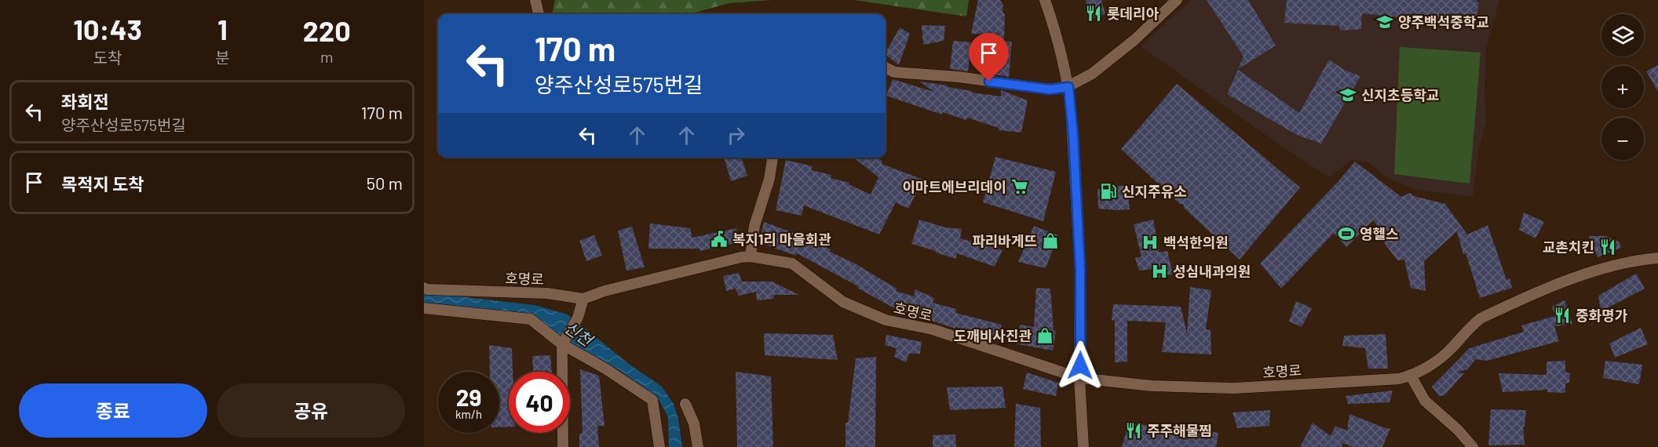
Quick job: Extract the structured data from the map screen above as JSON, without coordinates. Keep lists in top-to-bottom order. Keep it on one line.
{"streets":{"street":["호명로"]},"water":["신천"],"places":{"restaurant":["롯데리아","교촌치킨","중화명가","주주해물찜"],"school or university":["양주백석중학교","신지초등학교"],"supermarket":["이마트에브리데이"],"fuel station":["신지주유소"],"sports":["영헬스"],"public building":["복지1리 마을회관"],"shop":["파리바게뜨","도깨비사진관"],"hospital":["백석한의원","성심내과의원"]},"page":{"eta":["10:43","도착","1","분","220","m"],"map_buttons":["+","−"],"turn":["170 m","양주산성로575번길"],"list":[{"name":"좌회전","note":"양주산성로575번길","value":"170 m"},{"name":"목적지 도착","value":"50 m"}],"speed":"29 km/h","limit":"40","buttons":["종료","공유"]}}
